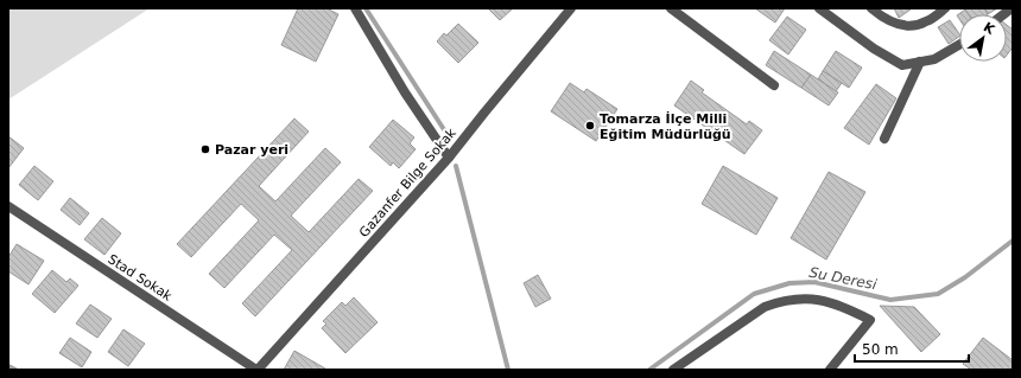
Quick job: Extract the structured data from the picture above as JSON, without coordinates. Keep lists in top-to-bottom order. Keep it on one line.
{"streets":{"street":["Gazanfer Bilge Sokak","Stad Sokak"]},"crossings":[["Gazanfer Bilge Sokak","Stad Sokak"]],"water":["Su Deresi"],"places":["Tomarza İlçe Milli Eğitim Müdürlüğü","Pazar yeri"],"scale_bar":"50 m","north":"top right"}
